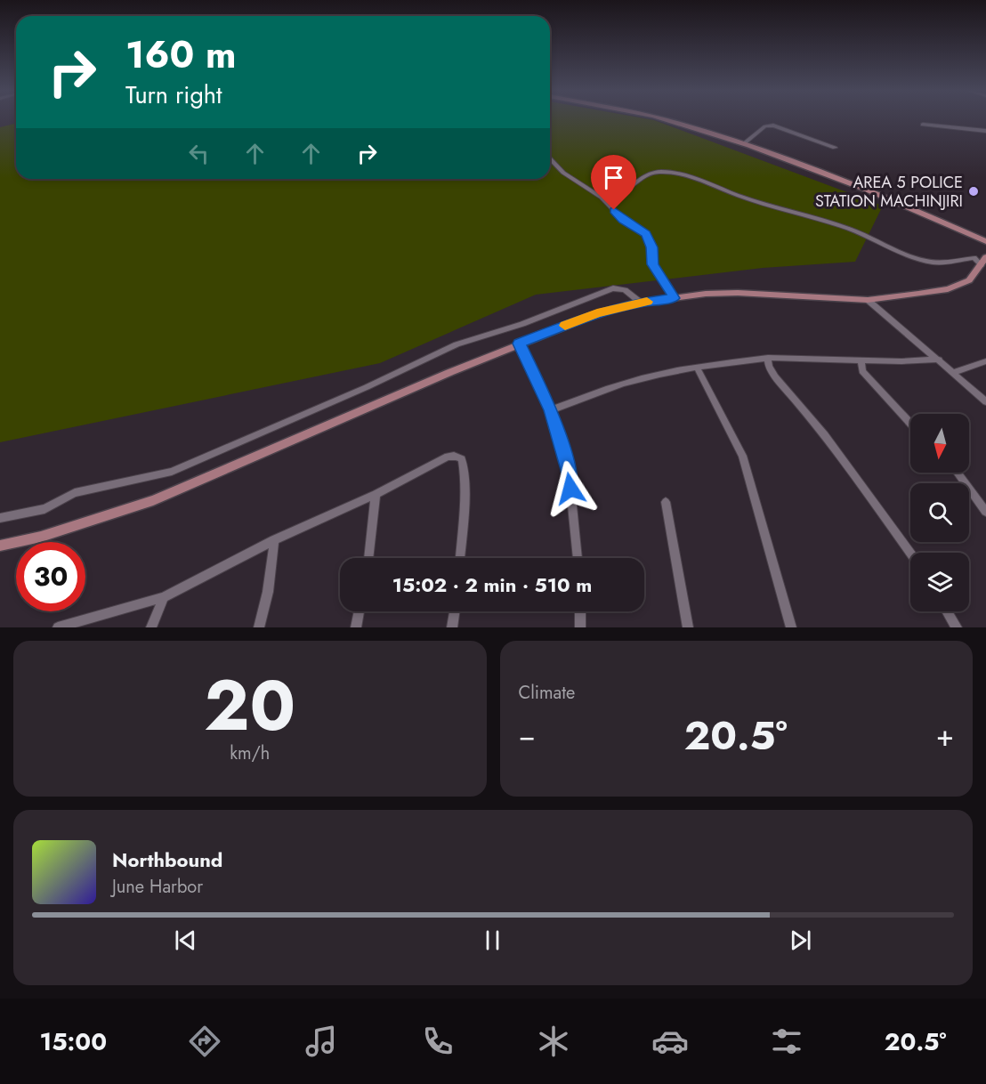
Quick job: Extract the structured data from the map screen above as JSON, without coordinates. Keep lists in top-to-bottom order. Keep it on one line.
{"places":["AREA 5 POLICE STATION MACHINJIRI"],"north":"bottom","page":{"turn":["160 m","Turn right"],"limit":"30","trip":"15:02 · 2 min · 510 m","tile":[["20","km/h"],"Climate"],"heat":["−","20.5°","+"],"song":["Northbound","June Harbor"],"tabs":["15:00","20.5°"]}}
